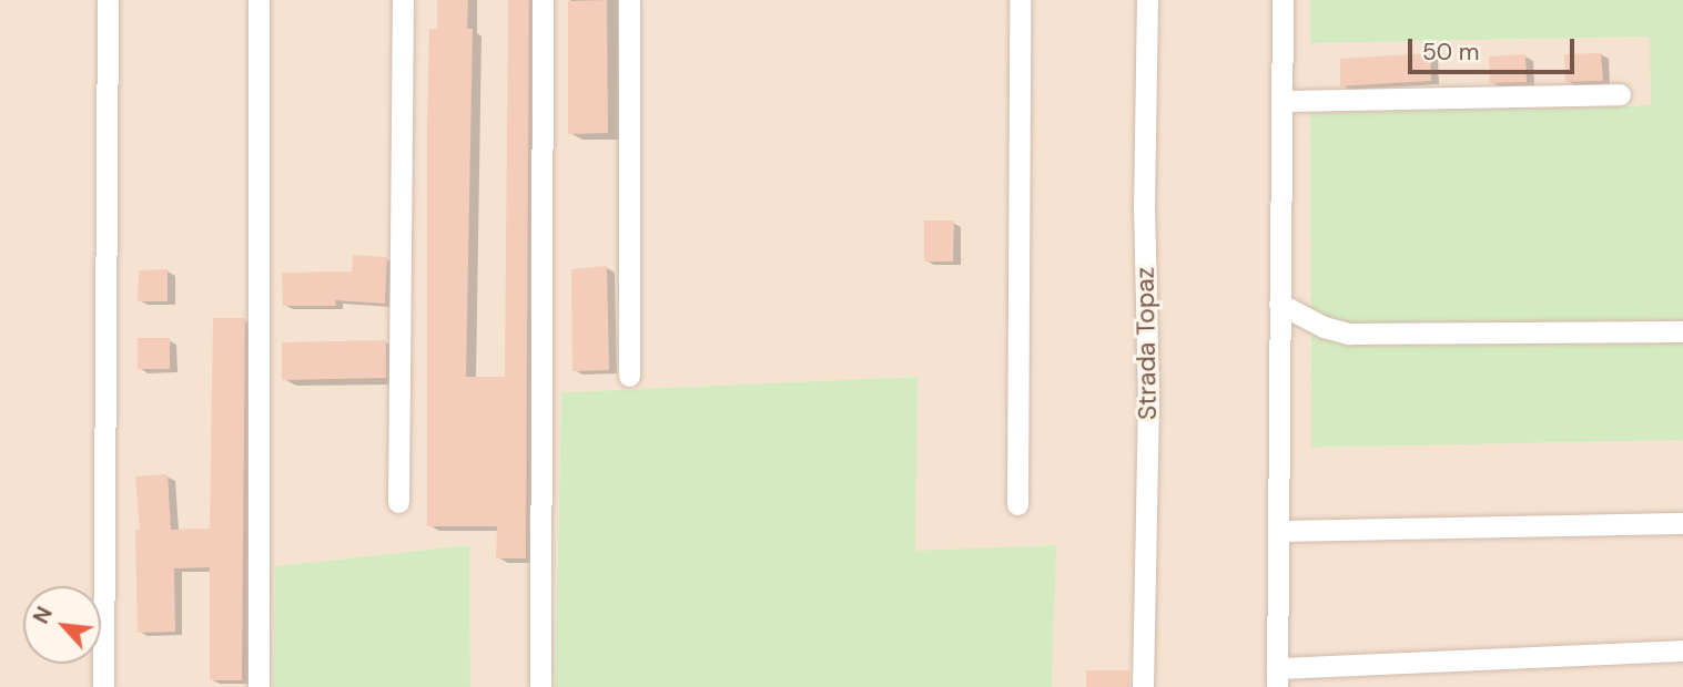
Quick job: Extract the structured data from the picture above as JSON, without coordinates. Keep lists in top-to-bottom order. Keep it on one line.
{"streets":{"street":["Strada Topaz"]},"scale_bar":"50 m","north":"top left"}
